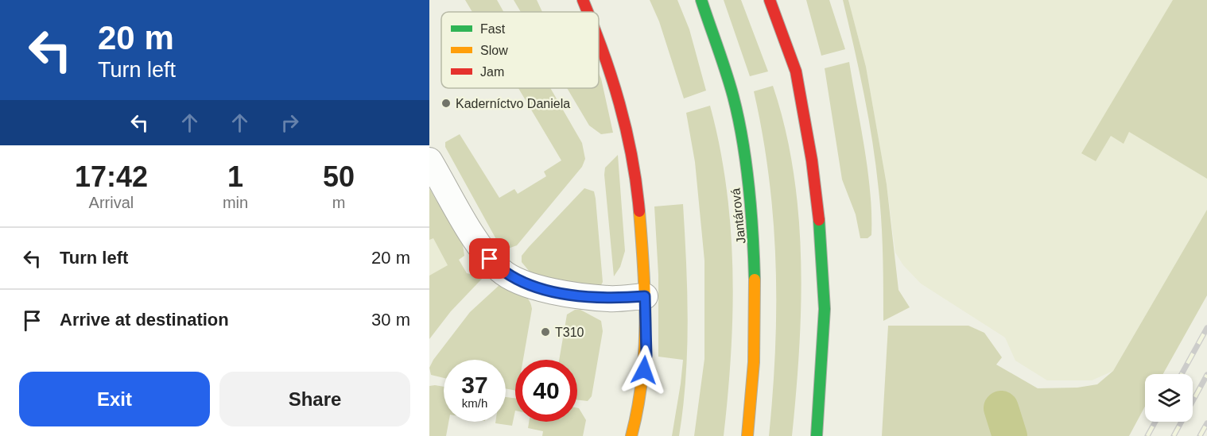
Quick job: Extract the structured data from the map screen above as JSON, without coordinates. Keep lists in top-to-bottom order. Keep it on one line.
{"streets":{"street":["Jantárová"]},"places":["Kaderníctvo Daniela","T310"],"legend":["Fast","Slow","Jam"],"page":{"turn":["20 m","Turn left"],"eta":["17:42","Arrival","1","min","50","m"],"list":[{"name":"Turn left","value":"20 m"},{"name":"Arrive at destination","value":"30 m"}],"speed":"37 km/h","limit":"40","buttons":["Exit","Share"]}}
